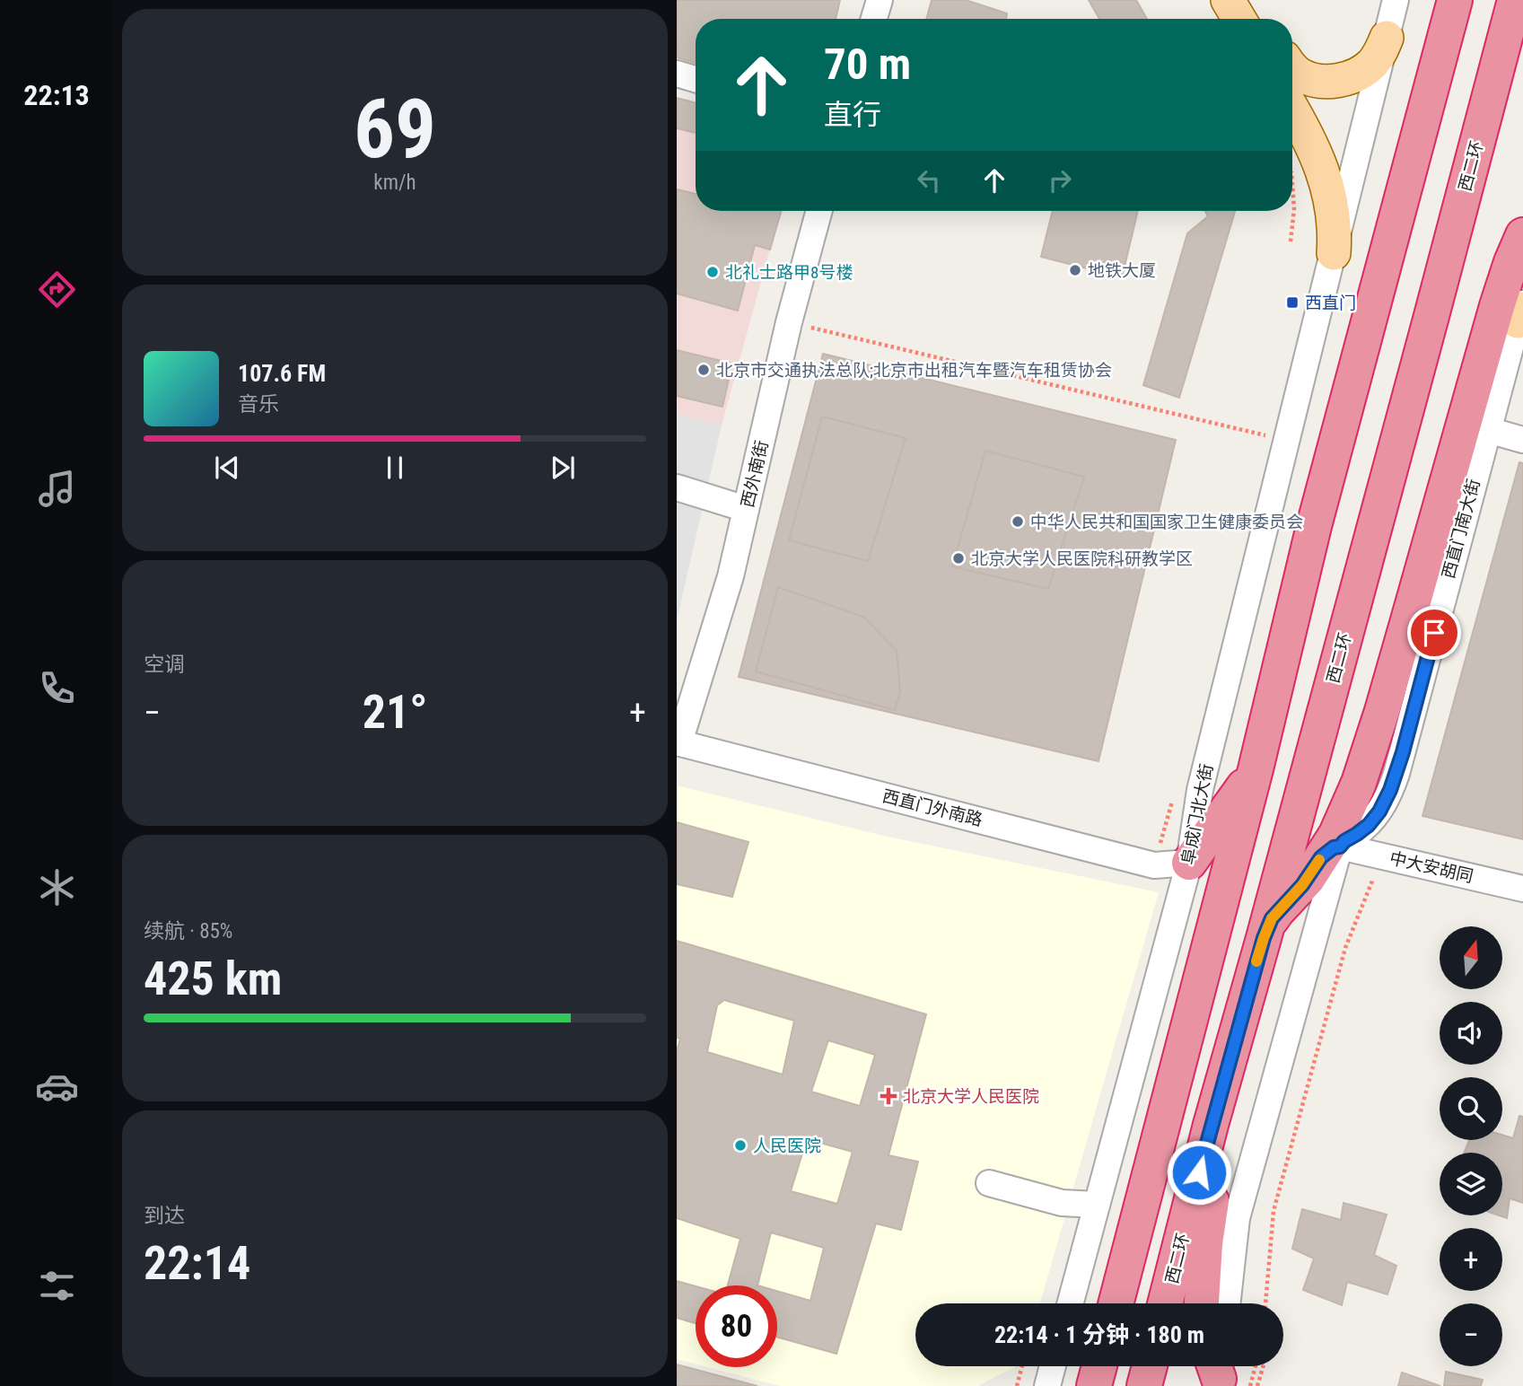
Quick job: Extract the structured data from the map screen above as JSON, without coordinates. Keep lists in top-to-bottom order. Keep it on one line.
{"streets":{"highway":["西二环"],"street":["西外南街","西直门南大街","西直门外南路","阜成门北大街","中大安胡同"]},"crossings":[["西外南街","西直门外南路"],["西直门南大街","中大安胡同"],["西直门外南路","阜成门北大街"]],"places":{"other":["地铁大厦","北礼士路甲8号楼","北京市交通执法总队;北京市出租汽车暨汽车租赁协会","中华人民共和国国家卫生健康委员会","北京大学人民医院科研教学区","人民医院"],"transit":["西直门"],"health":["北京大学人民医院"]},"north":"top","page":{"tabs":"22:13","tile":[["69","km/h"],"空调",["续航 · 85%","425 km"],["到达","22:14"]],"turn":["70 m","直行"],"song":["107.6 FM","音乐"],"heat":["−","21°","+"],"map_buttons":["+","−"],"limit":"80","trip":"22:14 · 1 分钟 · 180 m"}}
